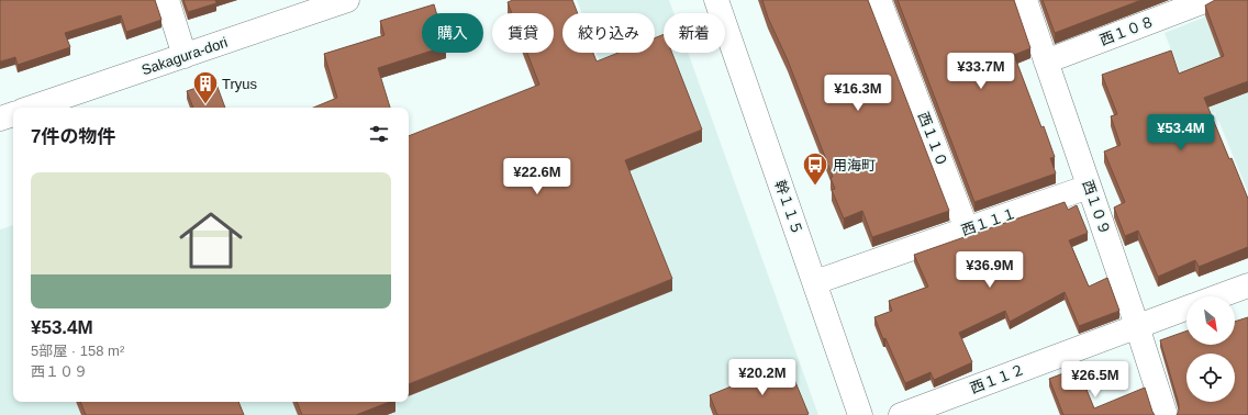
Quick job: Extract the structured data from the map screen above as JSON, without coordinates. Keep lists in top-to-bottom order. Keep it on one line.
{"streets":{"street":["西１０８","Sakagura-dori","西１１０","幹１１５","西１０９","西１１１","西１１２"]},"crossings":[["西１０８","西１０９"],["西１１０","西１１１"],["幹１１５","西１１１"],["西１０９","西１１１"],["西１０９","西１１２"]],"places":{"building":["Tryus"],"bus stop":["用海町"]},"north":"bottom right","page":{"chip":["購入","賃貸","絞り込み","新着"],"price":["¥33.7M","¥16.3M","¥53.4M","¥22.6M","¥36.9M","¥20.2M","¥26.5M"],"heading":"7件の物件","list":[{"name":"¥53.4M","note":"5部屋 · 158 m² · 西１０９"}]}}
